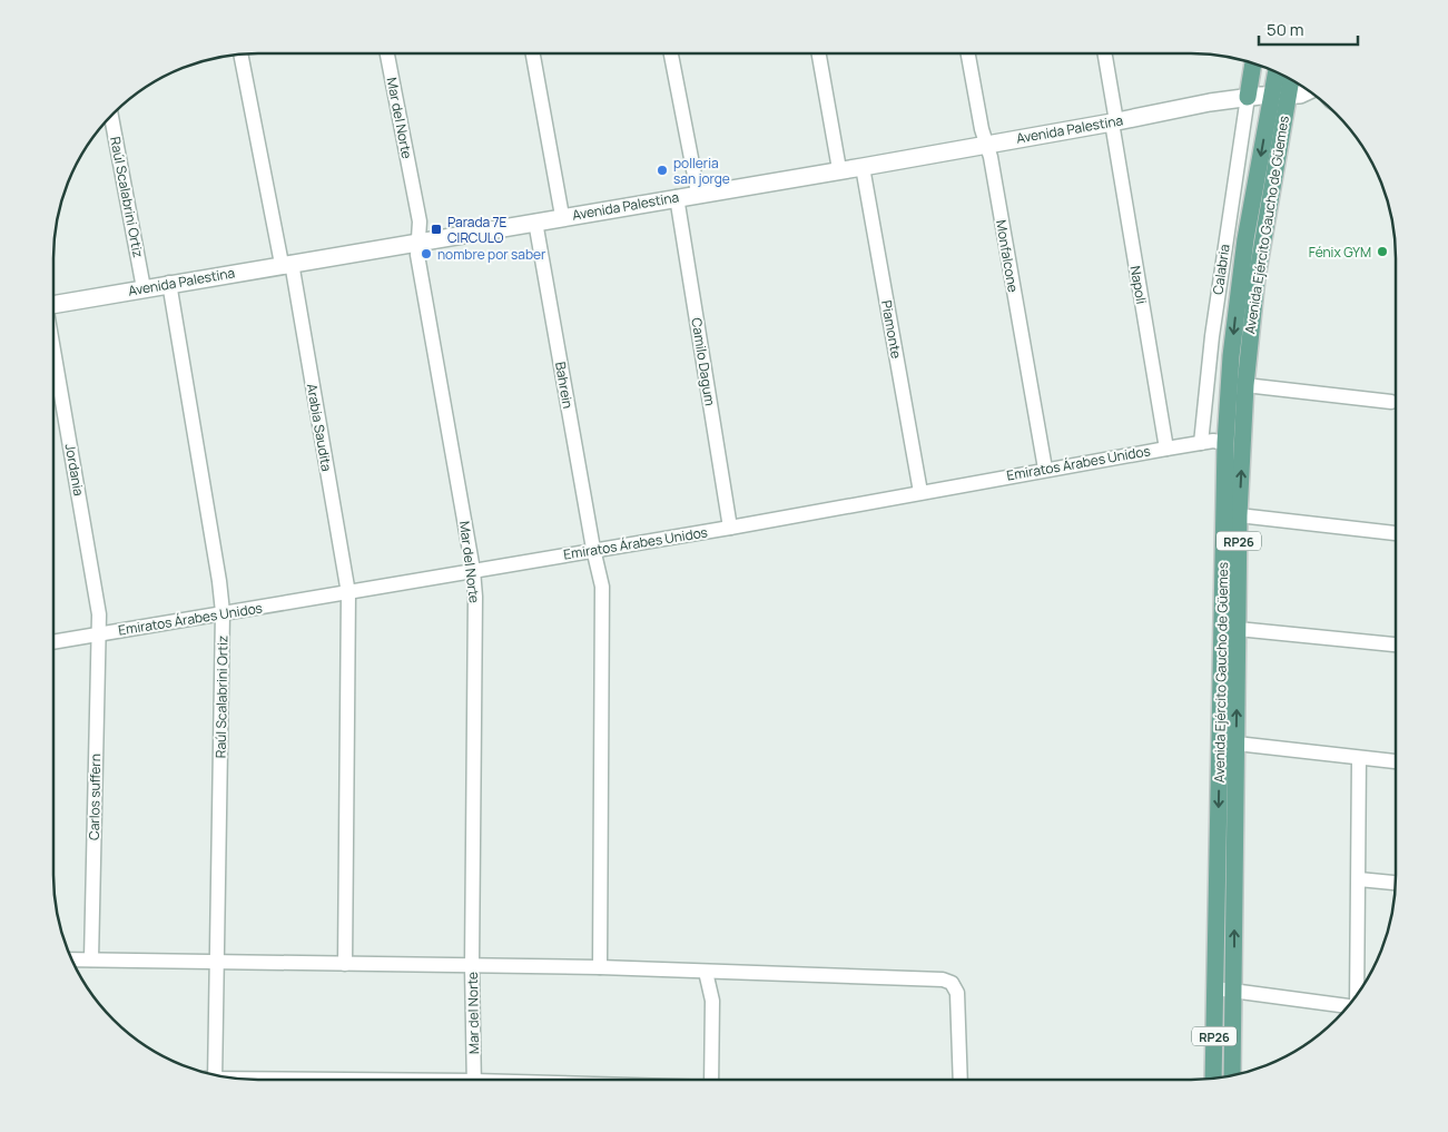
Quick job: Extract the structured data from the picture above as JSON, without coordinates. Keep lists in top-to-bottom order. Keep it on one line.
{"streets":{"main road":["Avenida Ejército Gaucho de Güemes","RP26"],"street":["Mar del Norte","Avenida Palestina","Raúl Scalabrini Ortiz","Monfalcone","Calabria","Napoli","Piamonte","Camilo Dagum","Bahrein","Arabia Saudita","Emiratos Árabes Unidos","Jordania","Carlos suffern"]},"crossings":[["Mar del Norte","Avenida Palestina"],["Mar del Norte","Emiratos Árabes Unidos"],["Avenida Palestina","Raúl Scalabrini Ortiz"],["Avenida Palestina","Avenida Ejército Gaucho de Güemes"],["Avenida Palestina","Monfalcone"],["Avenida Palestina","Calabria"],["Avenida Palestina","Napoli"],["Avenida Palestina","Piamonte"],["Avenida Palestina","Camilo Dagum"],["Avenida Palestina","Bahrein"],["Avenida Palestina","Arabia Saudita"],["Raúl Scalabrini Ortiz","Emiratos Árabes Unidos"],["Avenida Ejército Gaucho de Güemes","Emiratos Árabes Unidos"],["Monfalcone","Emiratos Árabes Unidos"],["Calabria","Emiratos Árabes Unidos"],["Napoli","Emiratos Árabes Unidos"],["Piamonte","Emiratos Árabes Unidos"],["Camilo Dagum","Emiratos Árabes Unidos"],["Bahrein","Emiratos Árabes Unidos"],["Arabia Saudita","Emiratos Árabes Unidos"],["Emiratos Árabes Unidos","Jordania"],["Emiratos Árabes Unidos","Carlos suffern"],["Jordania","Carlos suffern"]],"places":{"other":["polleria san jorge","Fénix GYM","nombre por saber"],"transit":["Parada 7E CIRCULO"]},"scale_bar":"50 m"}
